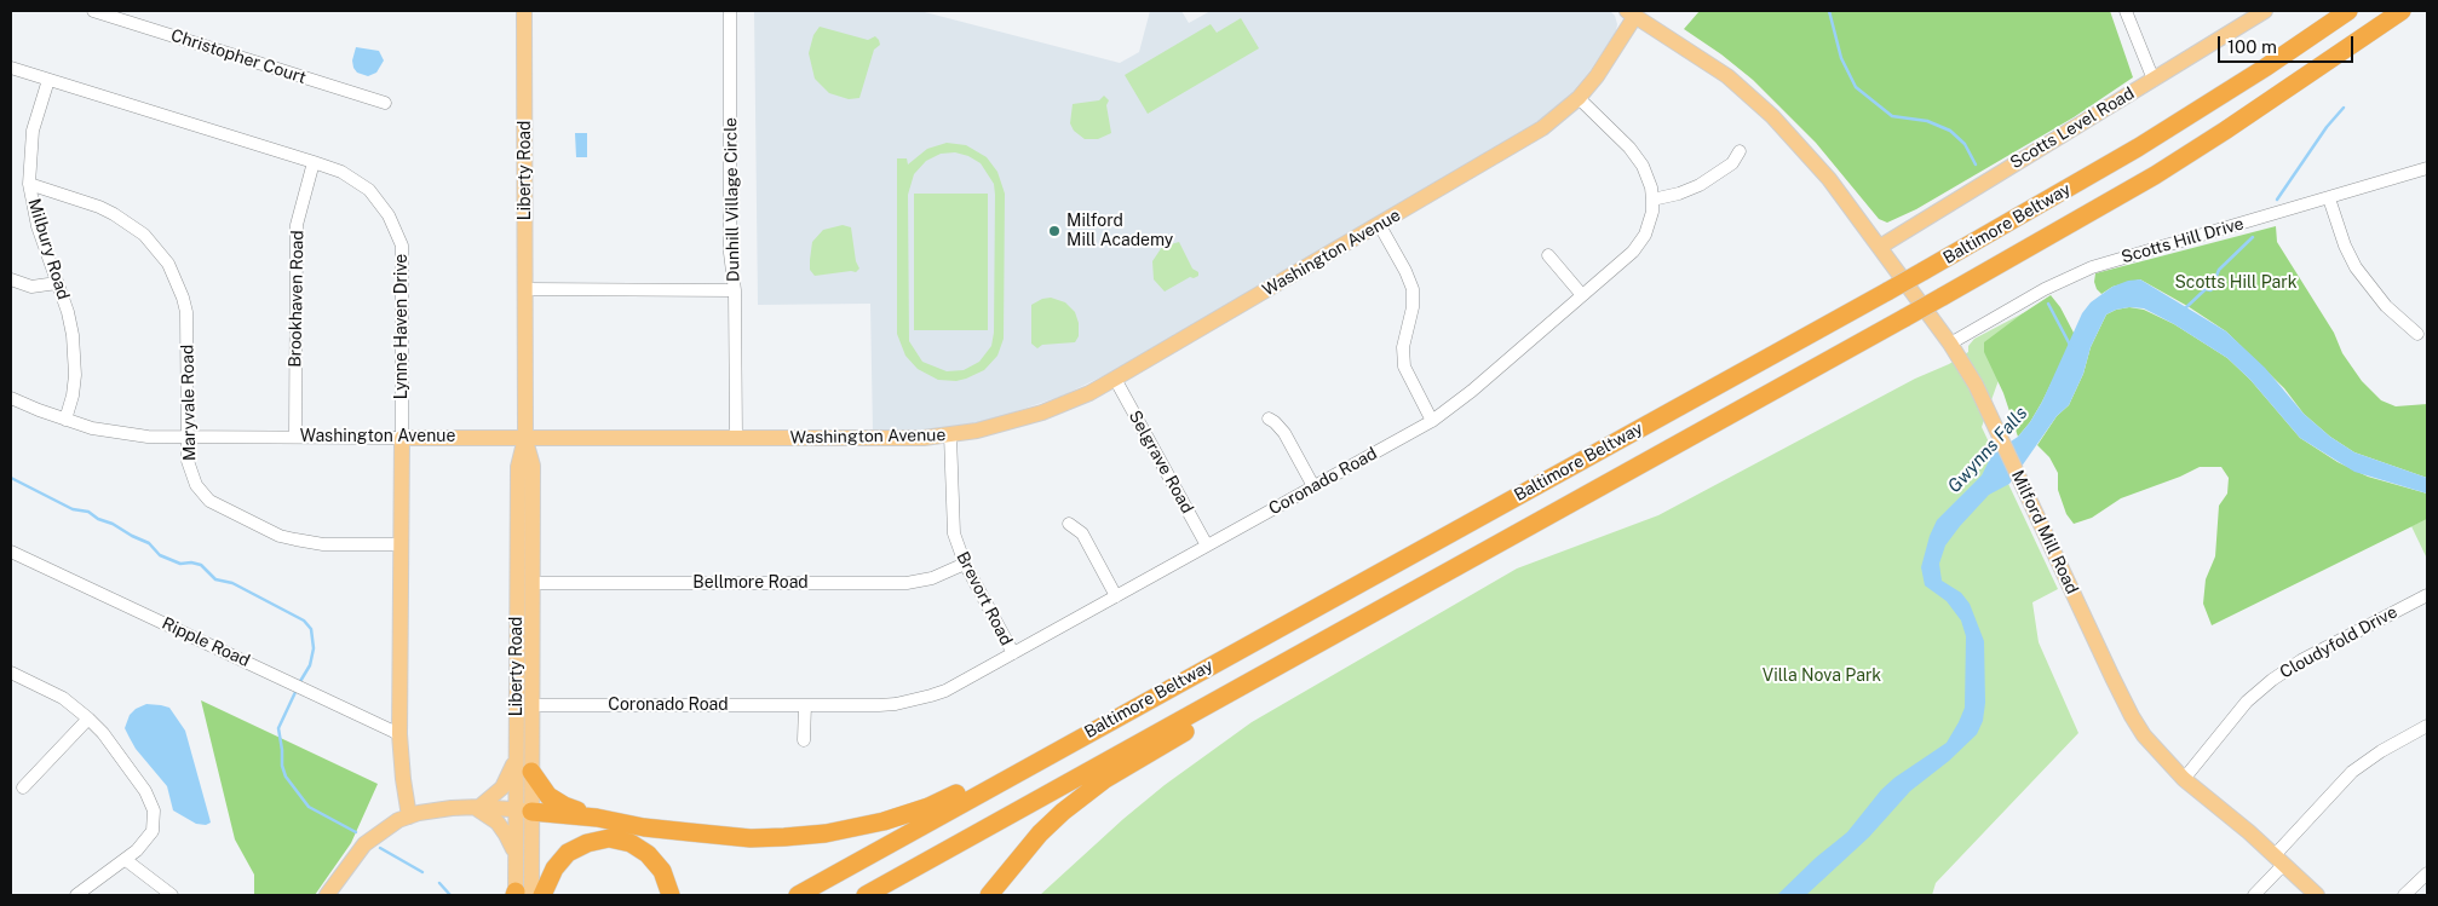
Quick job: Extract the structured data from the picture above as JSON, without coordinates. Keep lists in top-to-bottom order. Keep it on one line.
{"streets":{"highway":["Baltimore Beltway"],"main road":["Scotts Level Road","Liberty Road","Washington Avenue","Lynne Haven Drive","Milford Mill Road"],"street":["Christopher Court","Dunhill Village Circle","Scotts Hill Drive","Milbury Road","Brookhaven Road","Maryvale Road","Selgrave Road","Coronado Road","Bellmore Road","Brevort Road","Ripple Road","Cloudyfold Drive"]},"crossings":[["Scotts Level Road","Milford Mill Road"],["Liberty Road","Dunhill Village Circle"],["Liberty Road","Washington Avenue"],["Liberty Road","Coronado Road"],["Liberty Road","Bellmore Road"],["Scotts Hill Drive","Milford Mill Road"],["Milbury Road","Washington Avenue"],["Milbury Road","Lynne Haven Drive"],["Milbury Road","Maryvale Road"],["Washington Avenue","Brookhaven Road"],["Washington Avenue","Lynne Haven Drive"],["Washington Avenue","Maryvale Road"],["Washington Avenue","Selgrave Road"],["Washington Avenue","Coronado Road"],["Washington Avenue","Milford Mill Road"],["Washington Avenue","Brevort Road"],["Brookhaven Road","Lynne Haven Drive"],["Lynne Haven Drive","Maryvale Road"],["Lynne Haven Drive","Ripple Road"],["Selgrave Road","Coronado Road"],["Coronado Road","Brevort Road"],["Milford Mill Road","Cloudyfold Drive"],["Bellmore Road","Brevort Road"]],"water":["Gwynns Falls"],"parks":["Scotts Hill Park","Villa Nova Park"],"places":["Milford Mill Academy"],"scale_bar":"100 m"}
